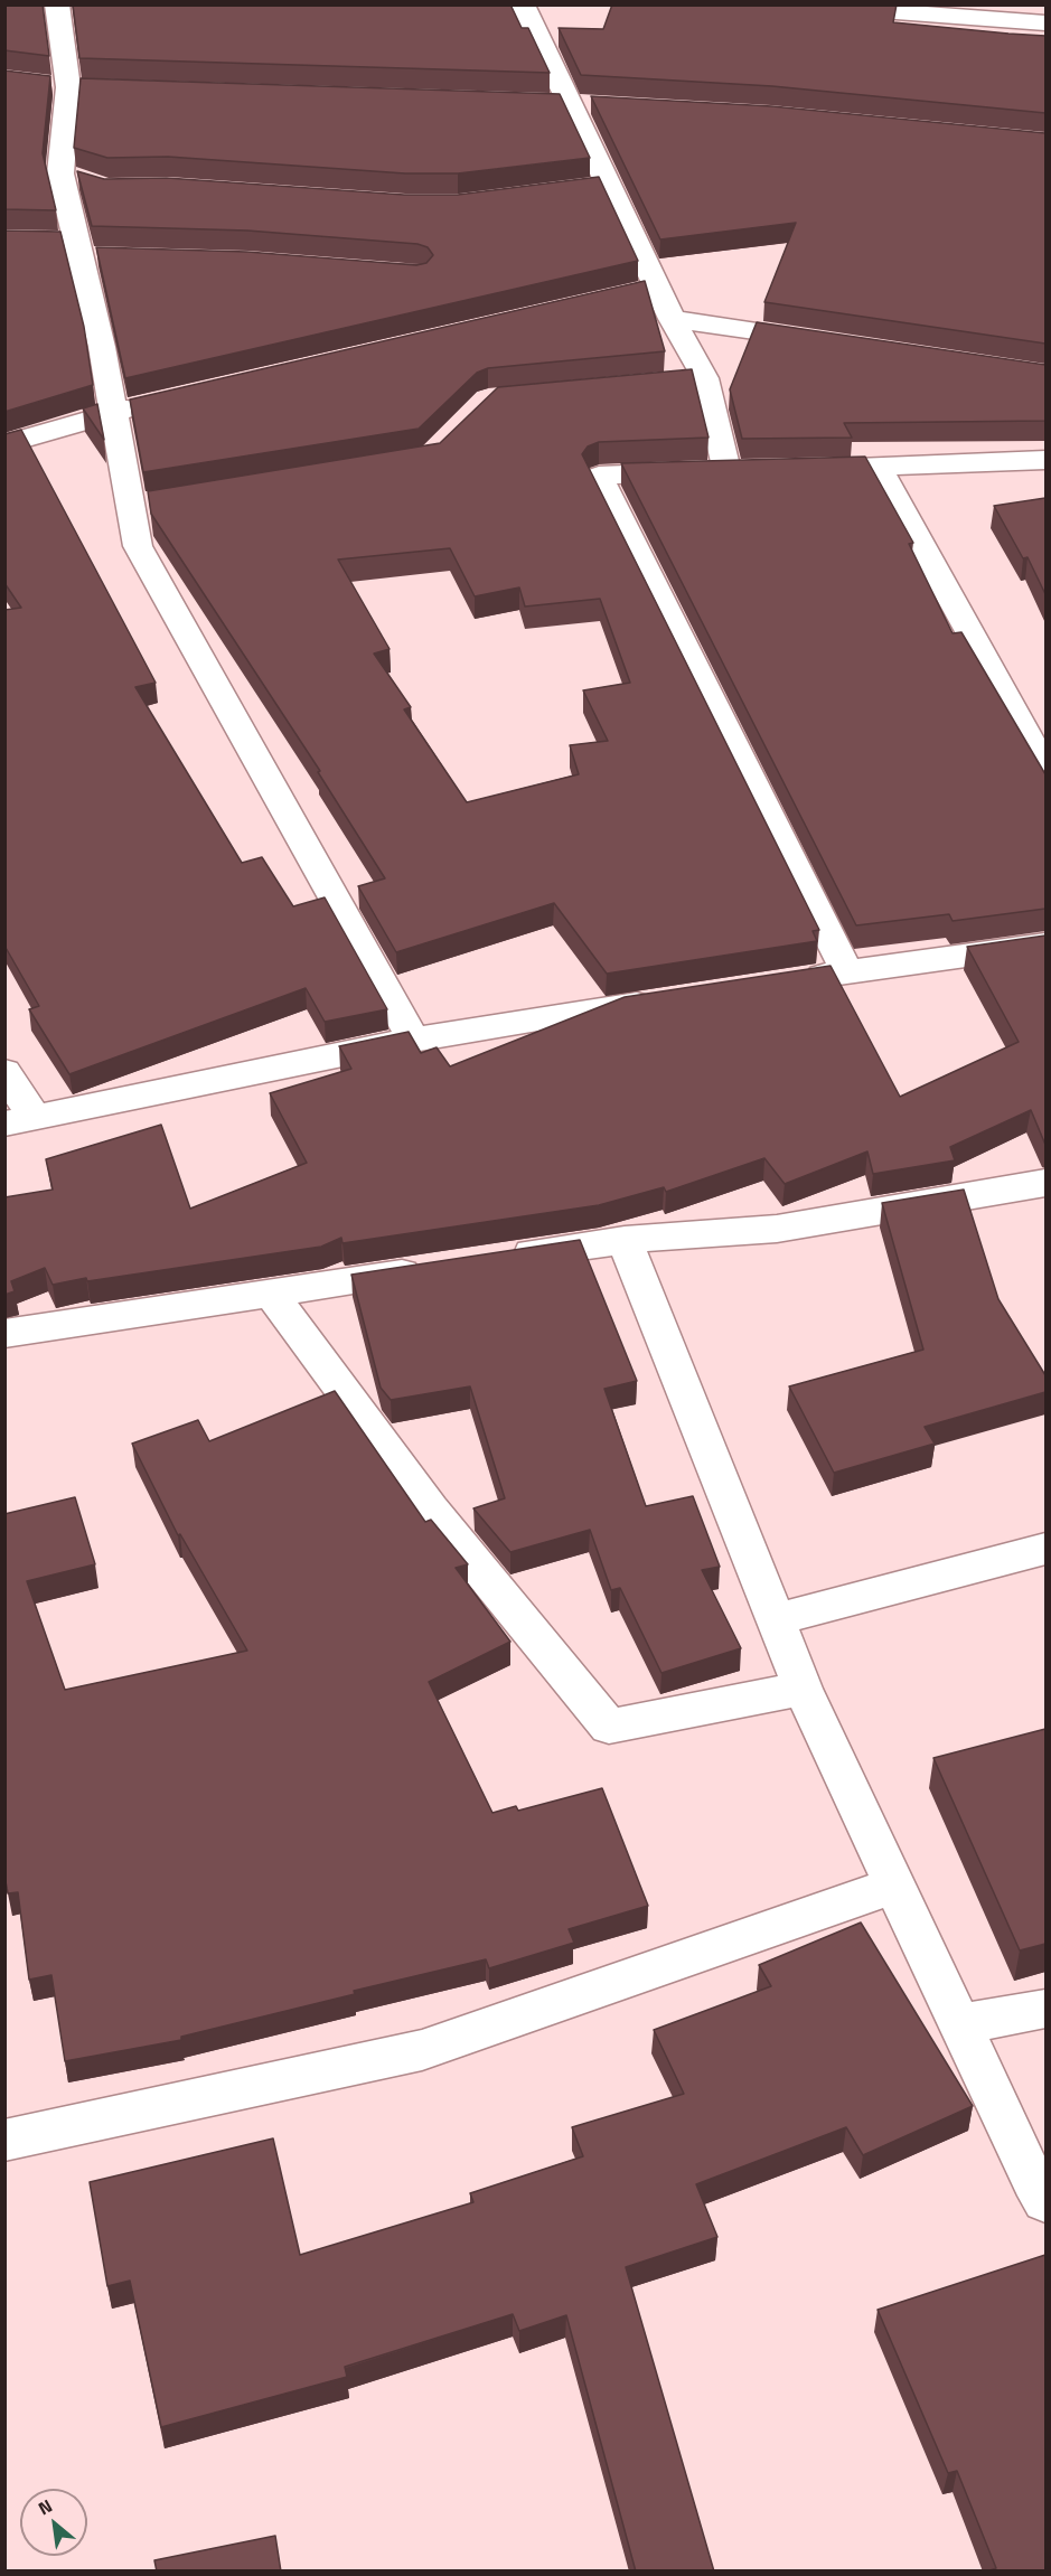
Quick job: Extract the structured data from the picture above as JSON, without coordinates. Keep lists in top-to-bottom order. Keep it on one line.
{"north":"top left"}
